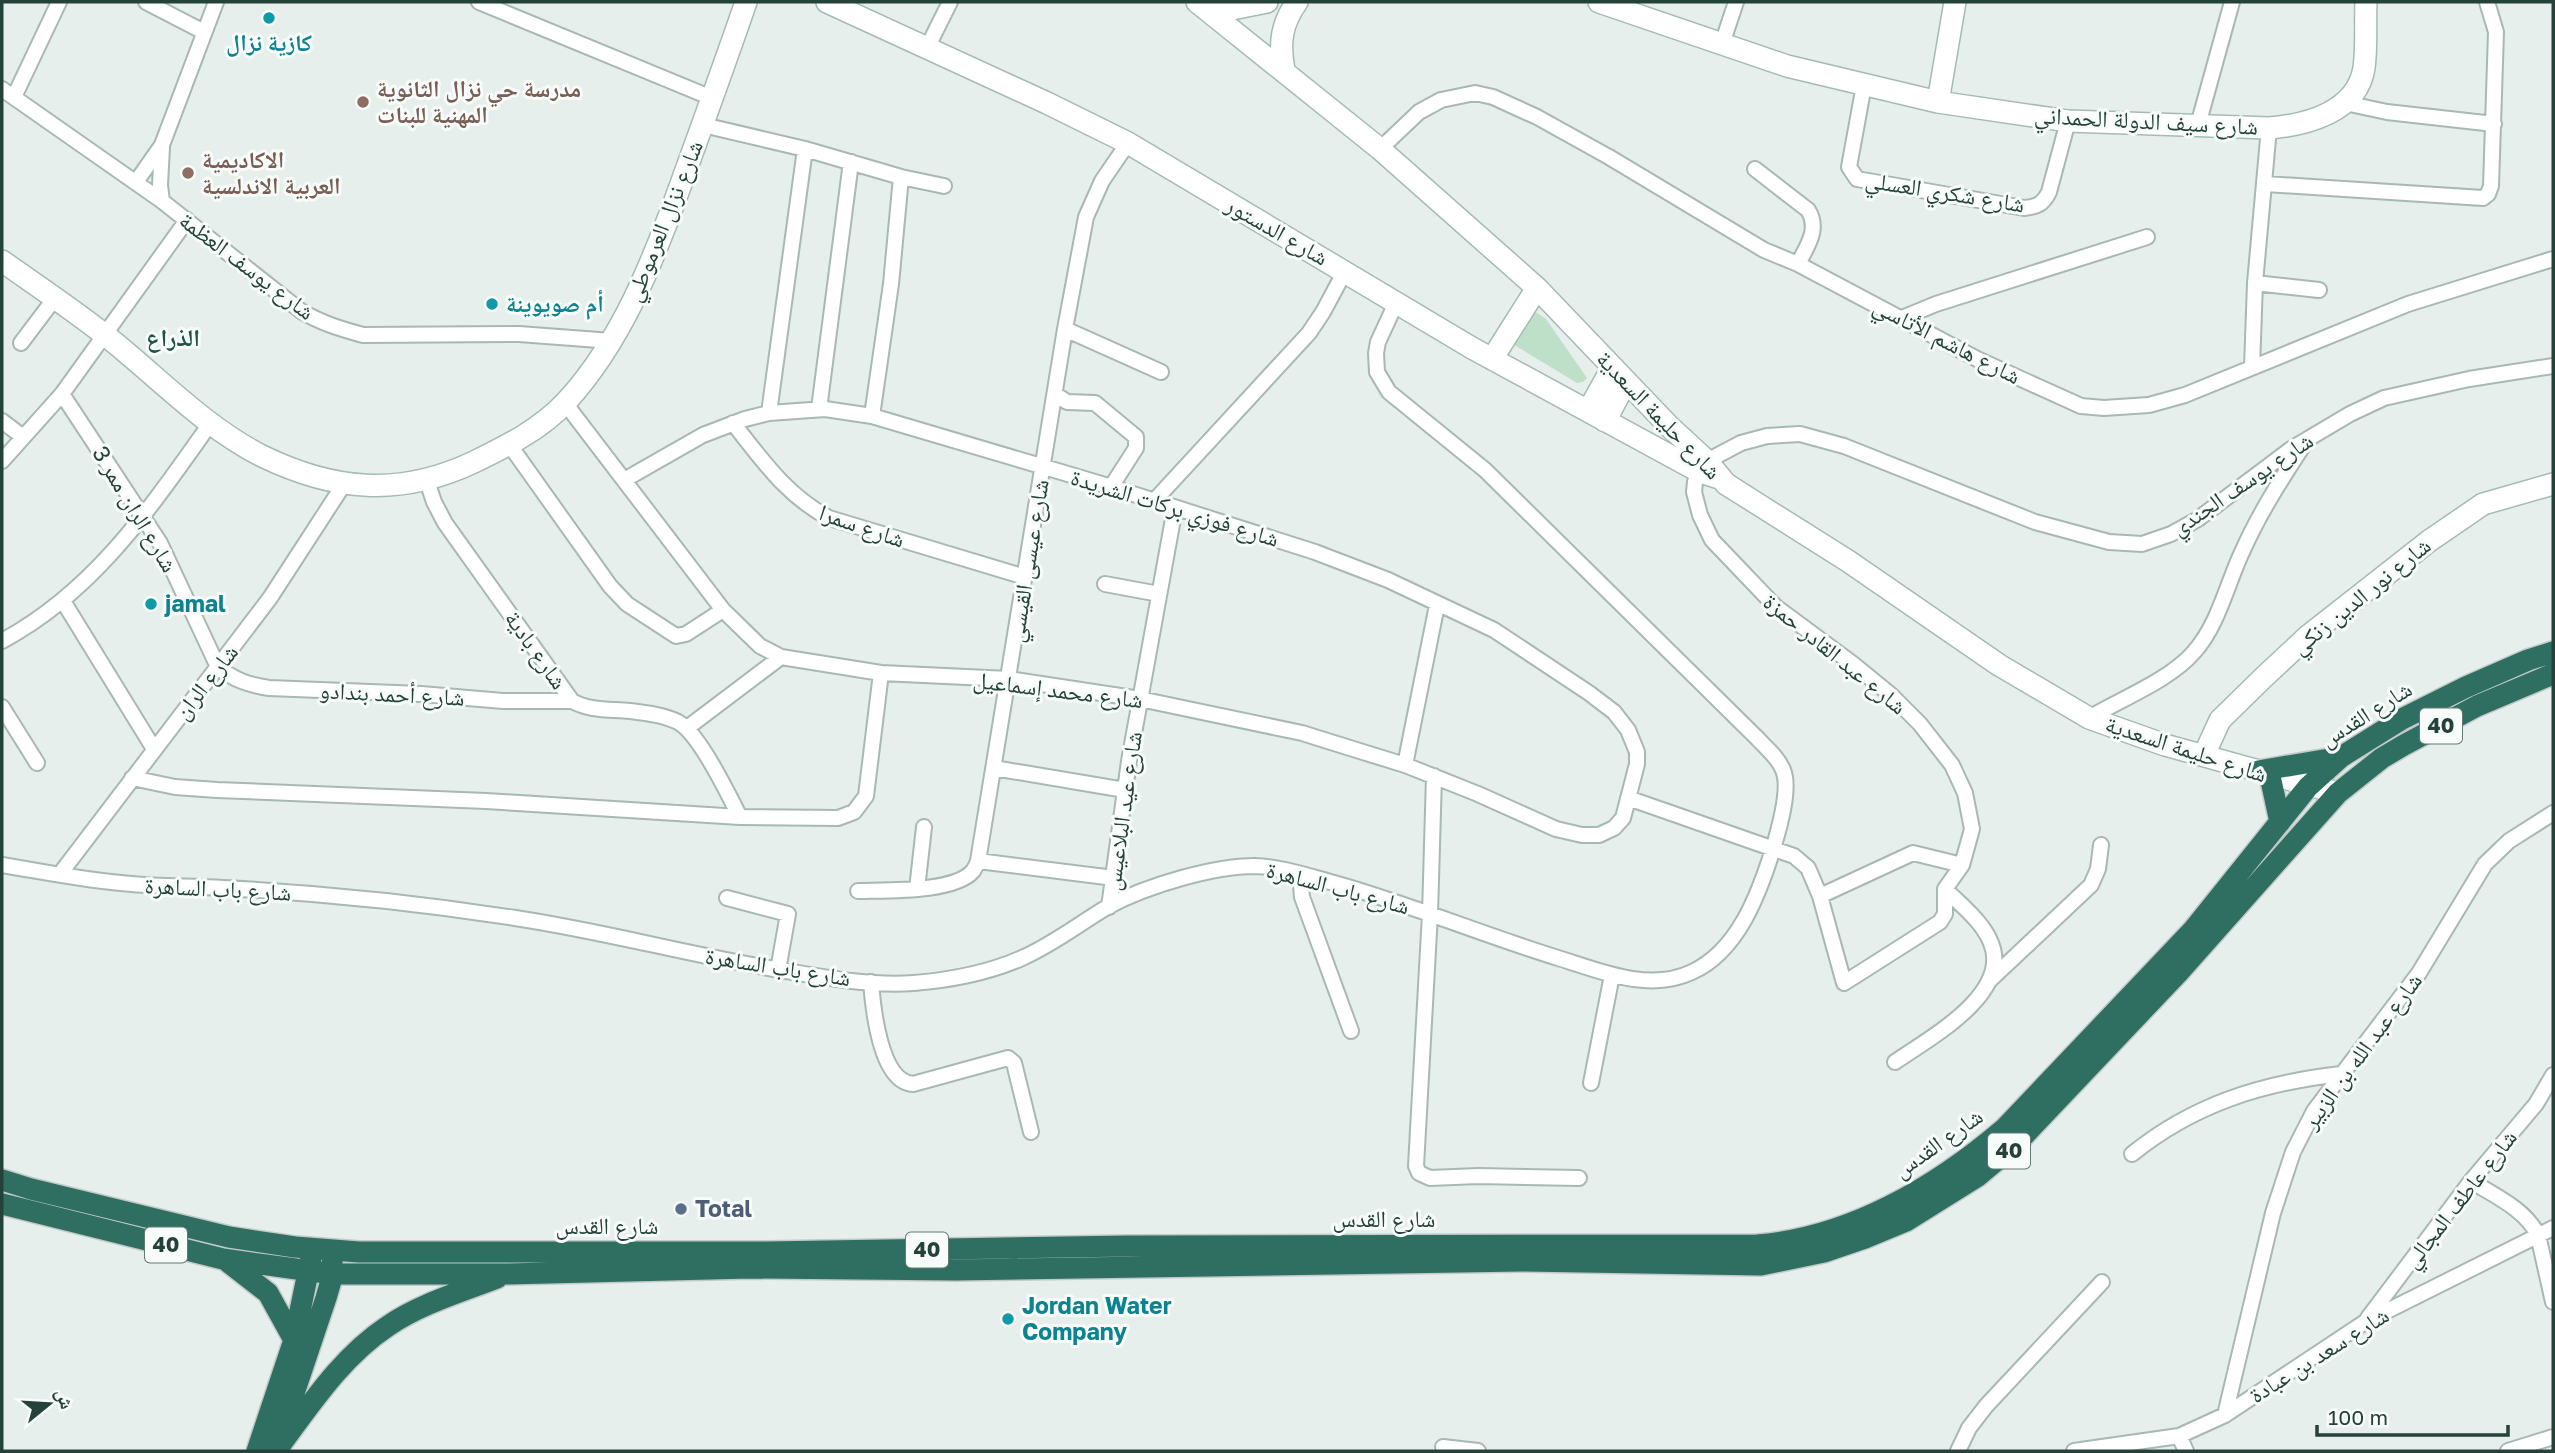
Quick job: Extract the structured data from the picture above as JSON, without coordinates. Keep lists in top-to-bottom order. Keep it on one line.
{"streets":{"highway":["شارع القدس","40"],"street":["شارع سيف الدولة الحمداني","شارع شكري العسلي","شارع نزال العرموطي","شارع الدستور","شارع يوسف العظمة","شارع هاشم الأتاسي","شارع حليمة السعدية","شارع يوسف الجندي","شارع فوزي بركات الشريدة","شارع الران ممر 3","شارع سمرا","شارع عيسى القيسي","شارع نور الدين زنكي","شارع بادية","شارع عبد القادر حمزة","شارع الران","شارع محمد إسماعيل","شارع أحمد بندادو","شارع عيد البلاعيس","شارع باب الساهرة","شارع عبد الله بن الزبير","شارع عاطف المجالي","شارع سعد بن عبادة"]},"crossings":[["شارع سيف الدولة الحمداني","شارع شكري العسلي"],["شارع نزال العرموطي","شارع يوسف العظمة"],["شارع نزال العرموطي","شارع بادية"],["شارع نزال العرموطي","شارع الران"],["شارع نزال العرموطي","شارع محمد إسماعيل"],["شارع الدستور","شارع حليمة السعدية"],["شارع الدستور","شارع يوسف الجندي"],["شارع الدستور","شارع عيسى القيسي"],["شارع الدستور","شارع عبد القادر حمزة"],["شارع الدستور","شارع باب الساهرة"],["شارع هاشم الأتاسي","شارع حليمة السعدية"],["شارع حليمة السعدية","شارع يوسف الجندي"],["شارع حليمة السعدية","شارع نور الدين زنكي"],["شارع حليمة السعدية","شارع عبد القادر حمزة"],["شارع حليمة السعدية","شارع القدس"],["شارع يوسف الجندي","شارع عبد القادر حمزة"],["شارع فوزي بركات الشريدة","شارع سمرا"],["شارع فوزي بركات الشريدة","شارع عيسى القيسي"],["شارع فوزي بركات الشريدة","شارع محمد إسماعيل"],["شارع فوزي بركات الشريدة","شارع عيد البلاعيس"],["شارع الران ممر 3","شارع الران"],["شارع الران ممر 3","شارع أحمد بندادو"],["شارع سمرا","شارع عيسى القيسي"],["شارع عيسى القيسي","شارع محمد إسماعيل"],["شارع بادية","شارع أحمد بندادو"],["شارع الران","شارع أحمد بندادو"],["شارع الران","شارع باب الساهرة"],["شارع محمد إسماعيل","شارع عيد البلاعيس"],["شارع عيد البلاعيس","شارع باب الساهرة"],["شارع عبد الله بن الزبير","شارع سعد بن عبادة"],["شارع عاطف المجالي","شارع سعد بن عبادة"]],"districts":["الذراع"],"places":["كازية نزال","مدرسة حي نزال الثانوية المهنية للبنات","الاكاديمية العربية الاندلسية","أم صويوينة","jamal","Total","Jordan Water Company"],"scale_bar":"100 m","north":"right"}
